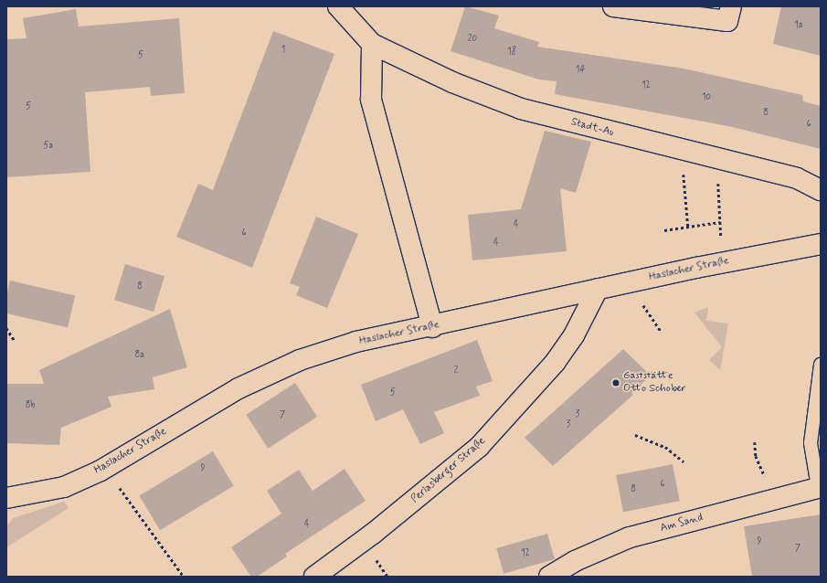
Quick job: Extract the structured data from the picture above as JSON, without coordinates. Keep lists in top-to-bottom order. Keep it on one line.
{"streets":{"street":["Stadt-Au","Haslacher Straße","Perlasberger Straße","Am Sand"]},"crossings":[["Haslacher Straße","Perlasberger Straße"]],"places":["Gaststätte Otto Schober"],"house_numbers":["1a","20","1","18","5","14","12","10","5","8","6","5a","4","6","4","8","8a","2","5","8b","3","7","3","9","6","8","4","9","7","12"]}
